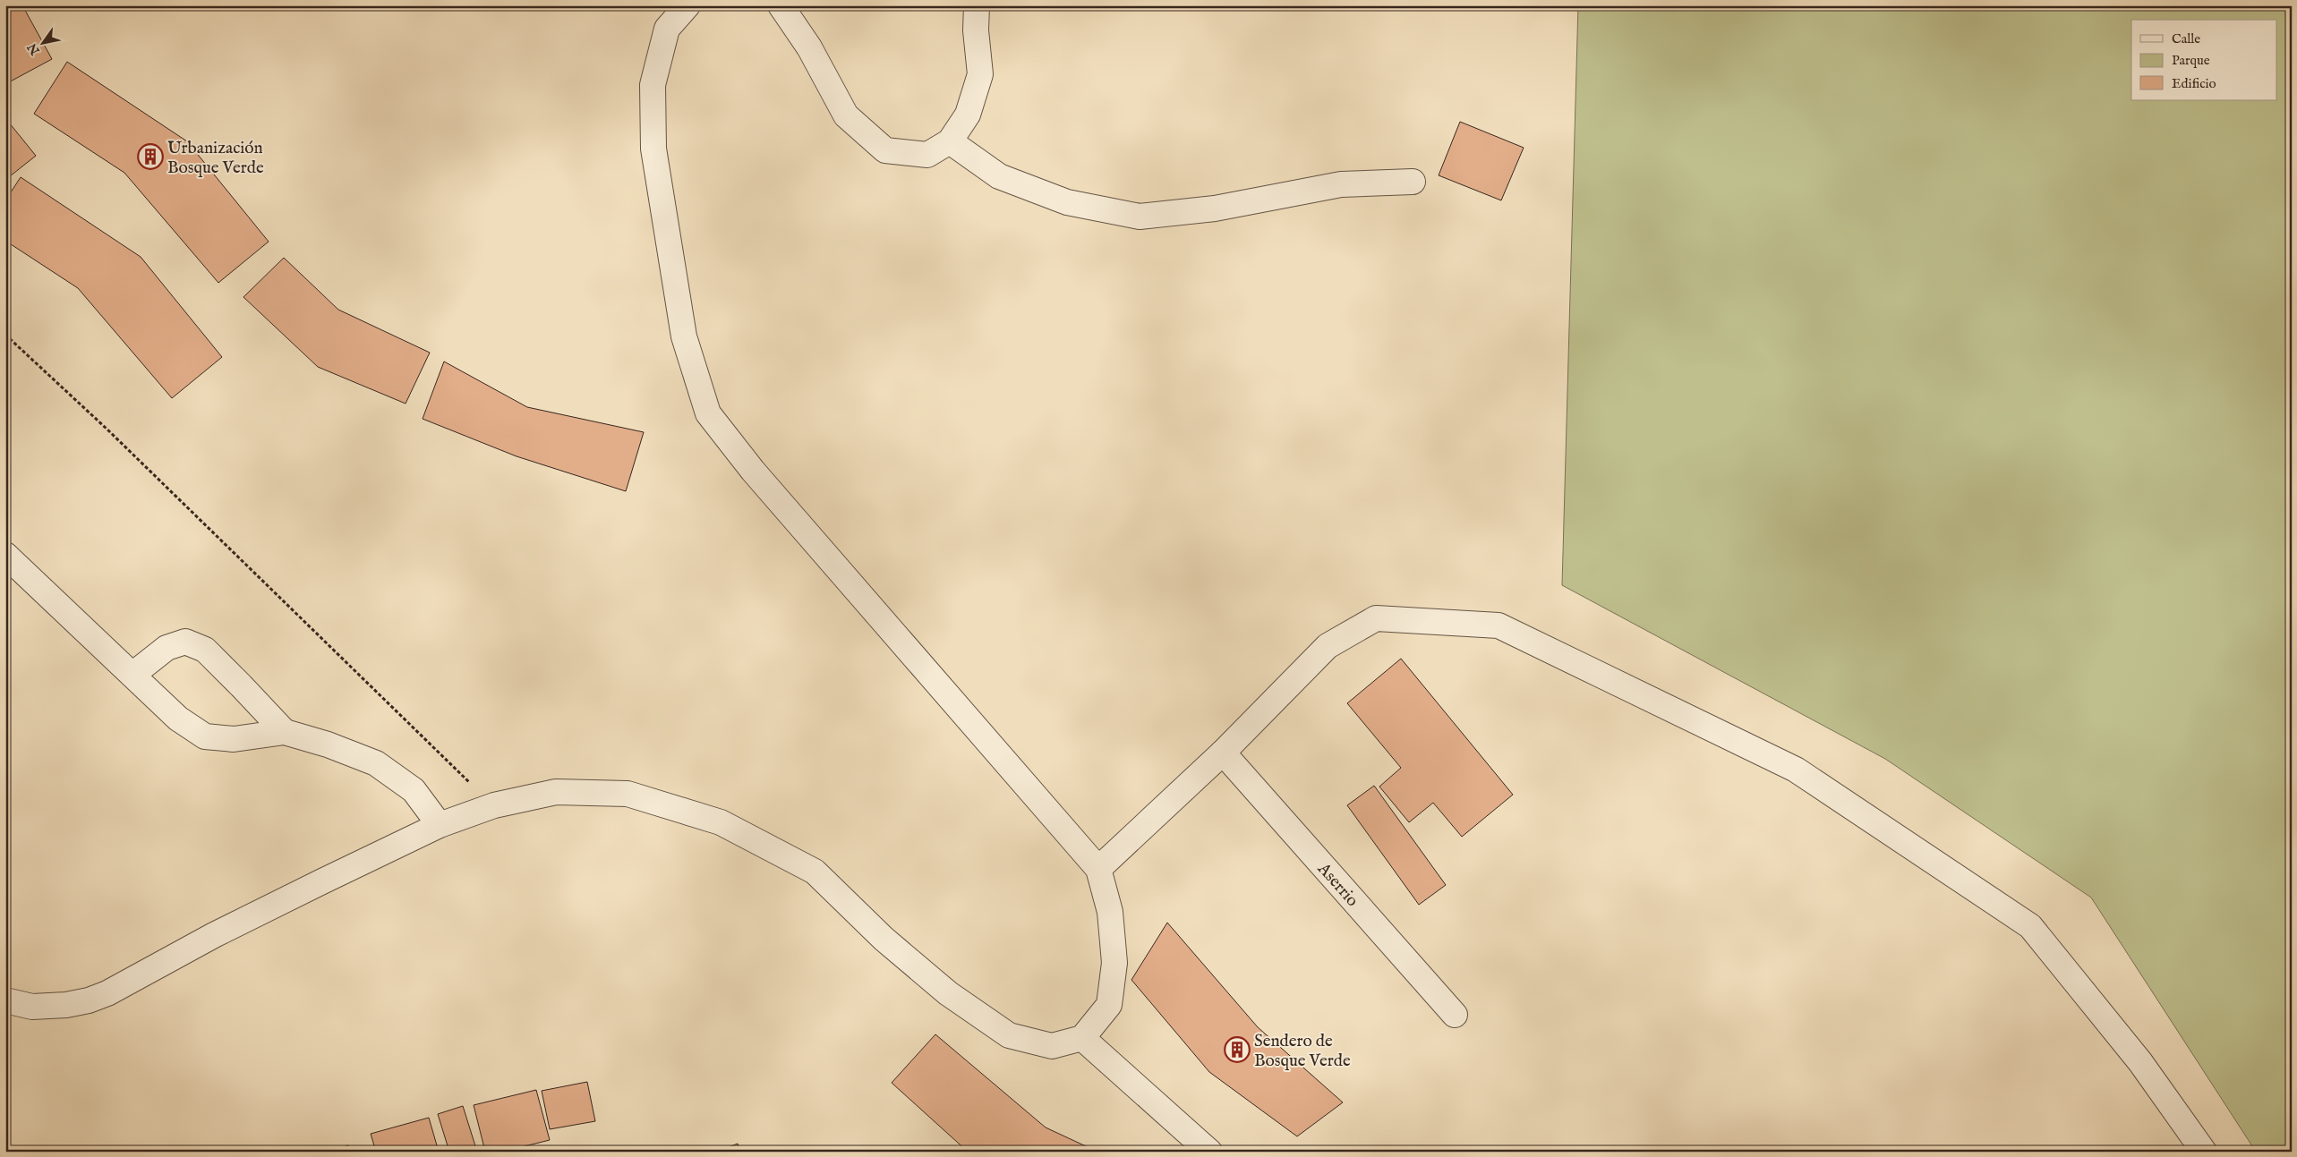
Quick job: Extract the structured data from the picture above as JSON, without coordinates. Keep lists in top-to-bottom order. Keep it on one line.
{"streets":{"street":["Aserrio"]},"places":{"building":["Urbanización Bosque Verde","Sendero de Bosque Verde"]},"legend":["Calle","Parque","Edificio"],"north":"bottom left"}
